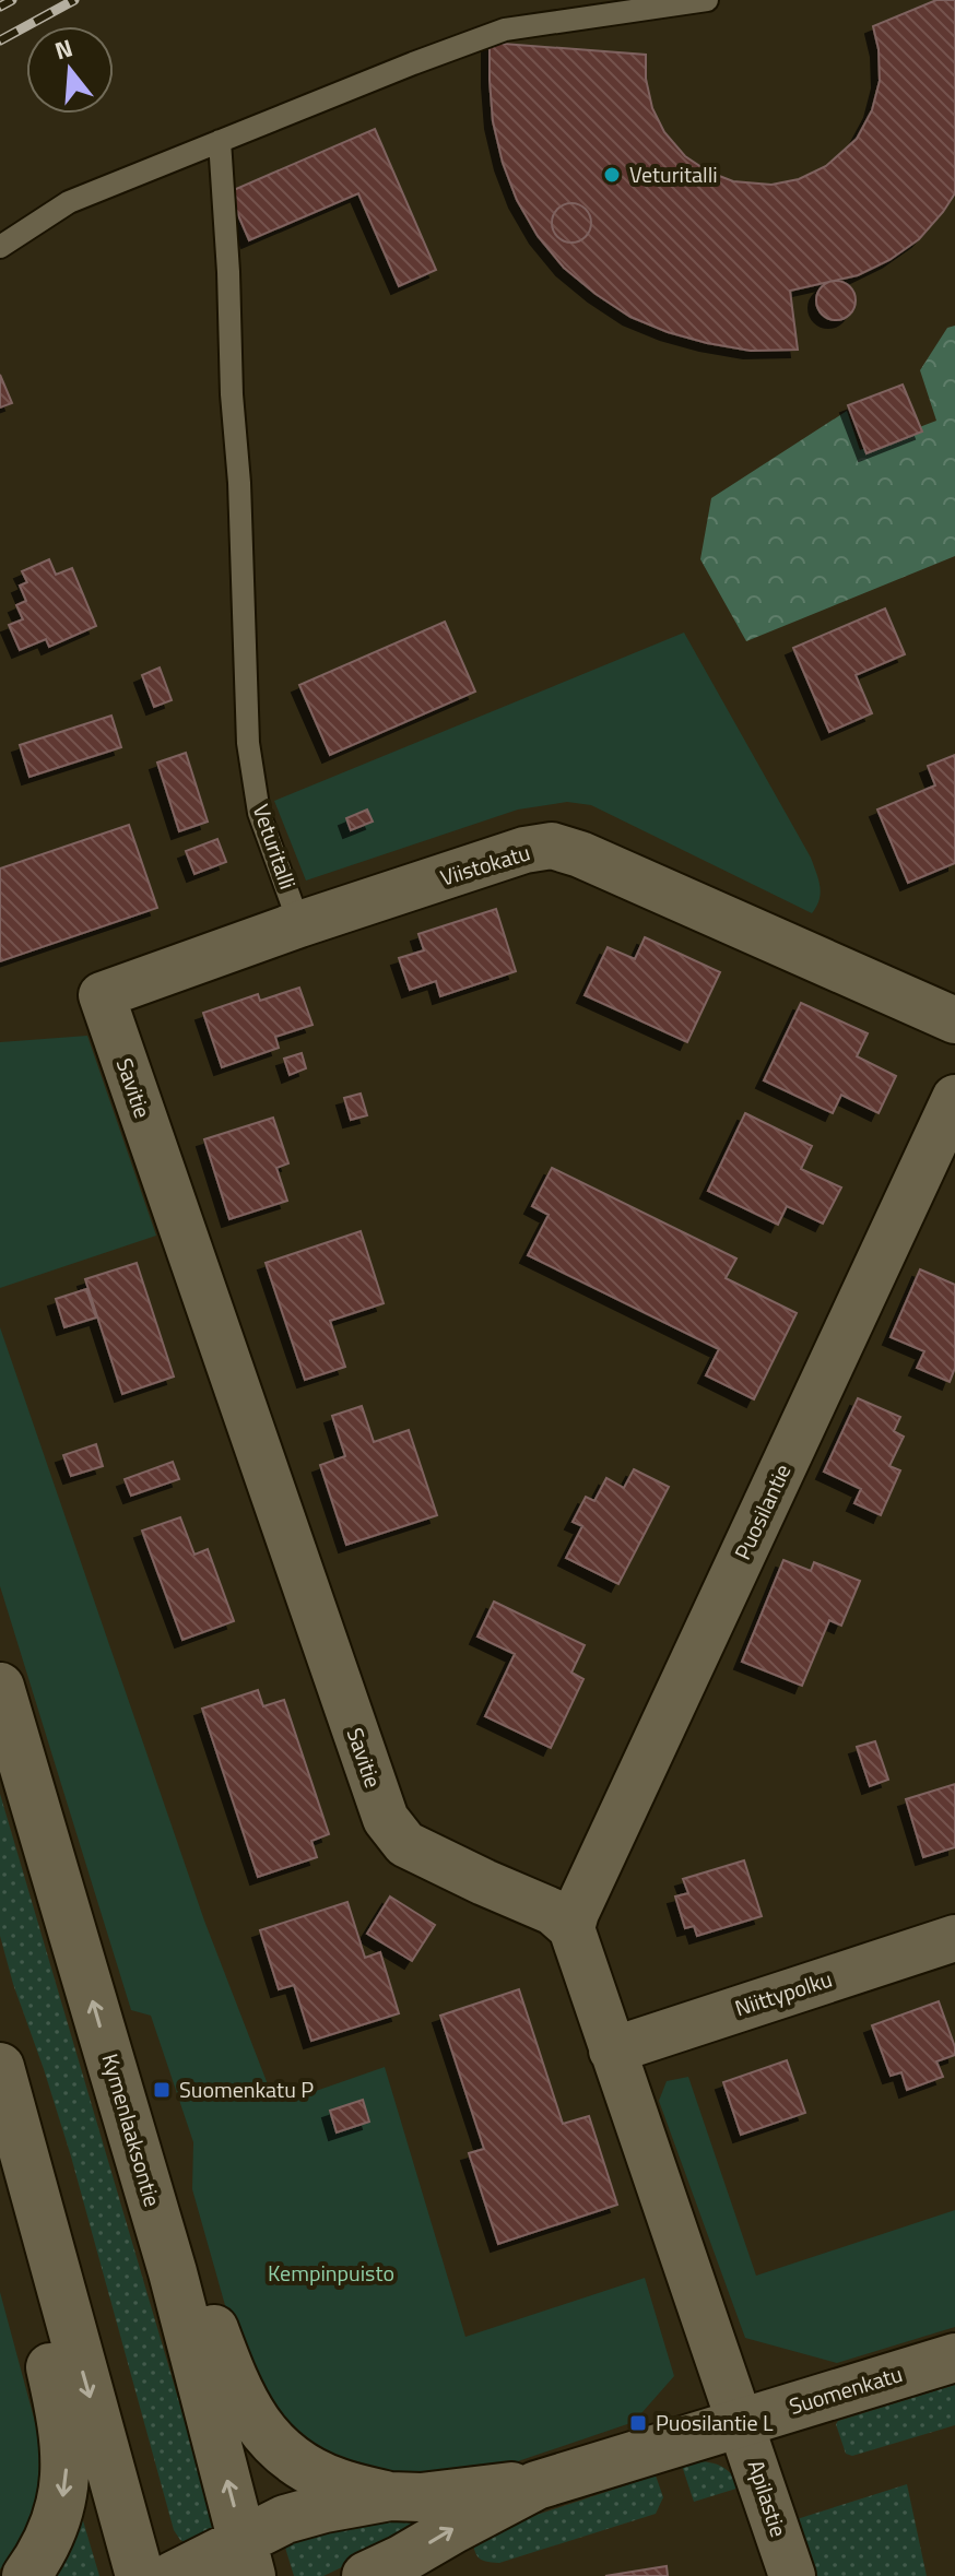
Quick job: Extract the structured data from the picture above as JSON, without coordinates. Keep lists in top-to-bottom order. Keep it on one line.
{"streets":{"main road":["Kymenlaaksontie","Suomenkatu"],"street":["Viistokatu","Savitie","Puosilantie","Niittypolku","Apilastie"],"lane":["Veturitalli"]},"crossings":[["Veturitalli","Viistokatu"],["Viistokatu","Savitie"],["Savitie","Puosilantie"],["Kymenlaaksontie","Suomenkatu"],["Suomenkatu","Apilastie"]],"parks":["Kempinpuisto"],"places":{"other":["Veturitalli"],"transit":["Suomenkatu P","Puosilantie L"]},"north":"top"}
